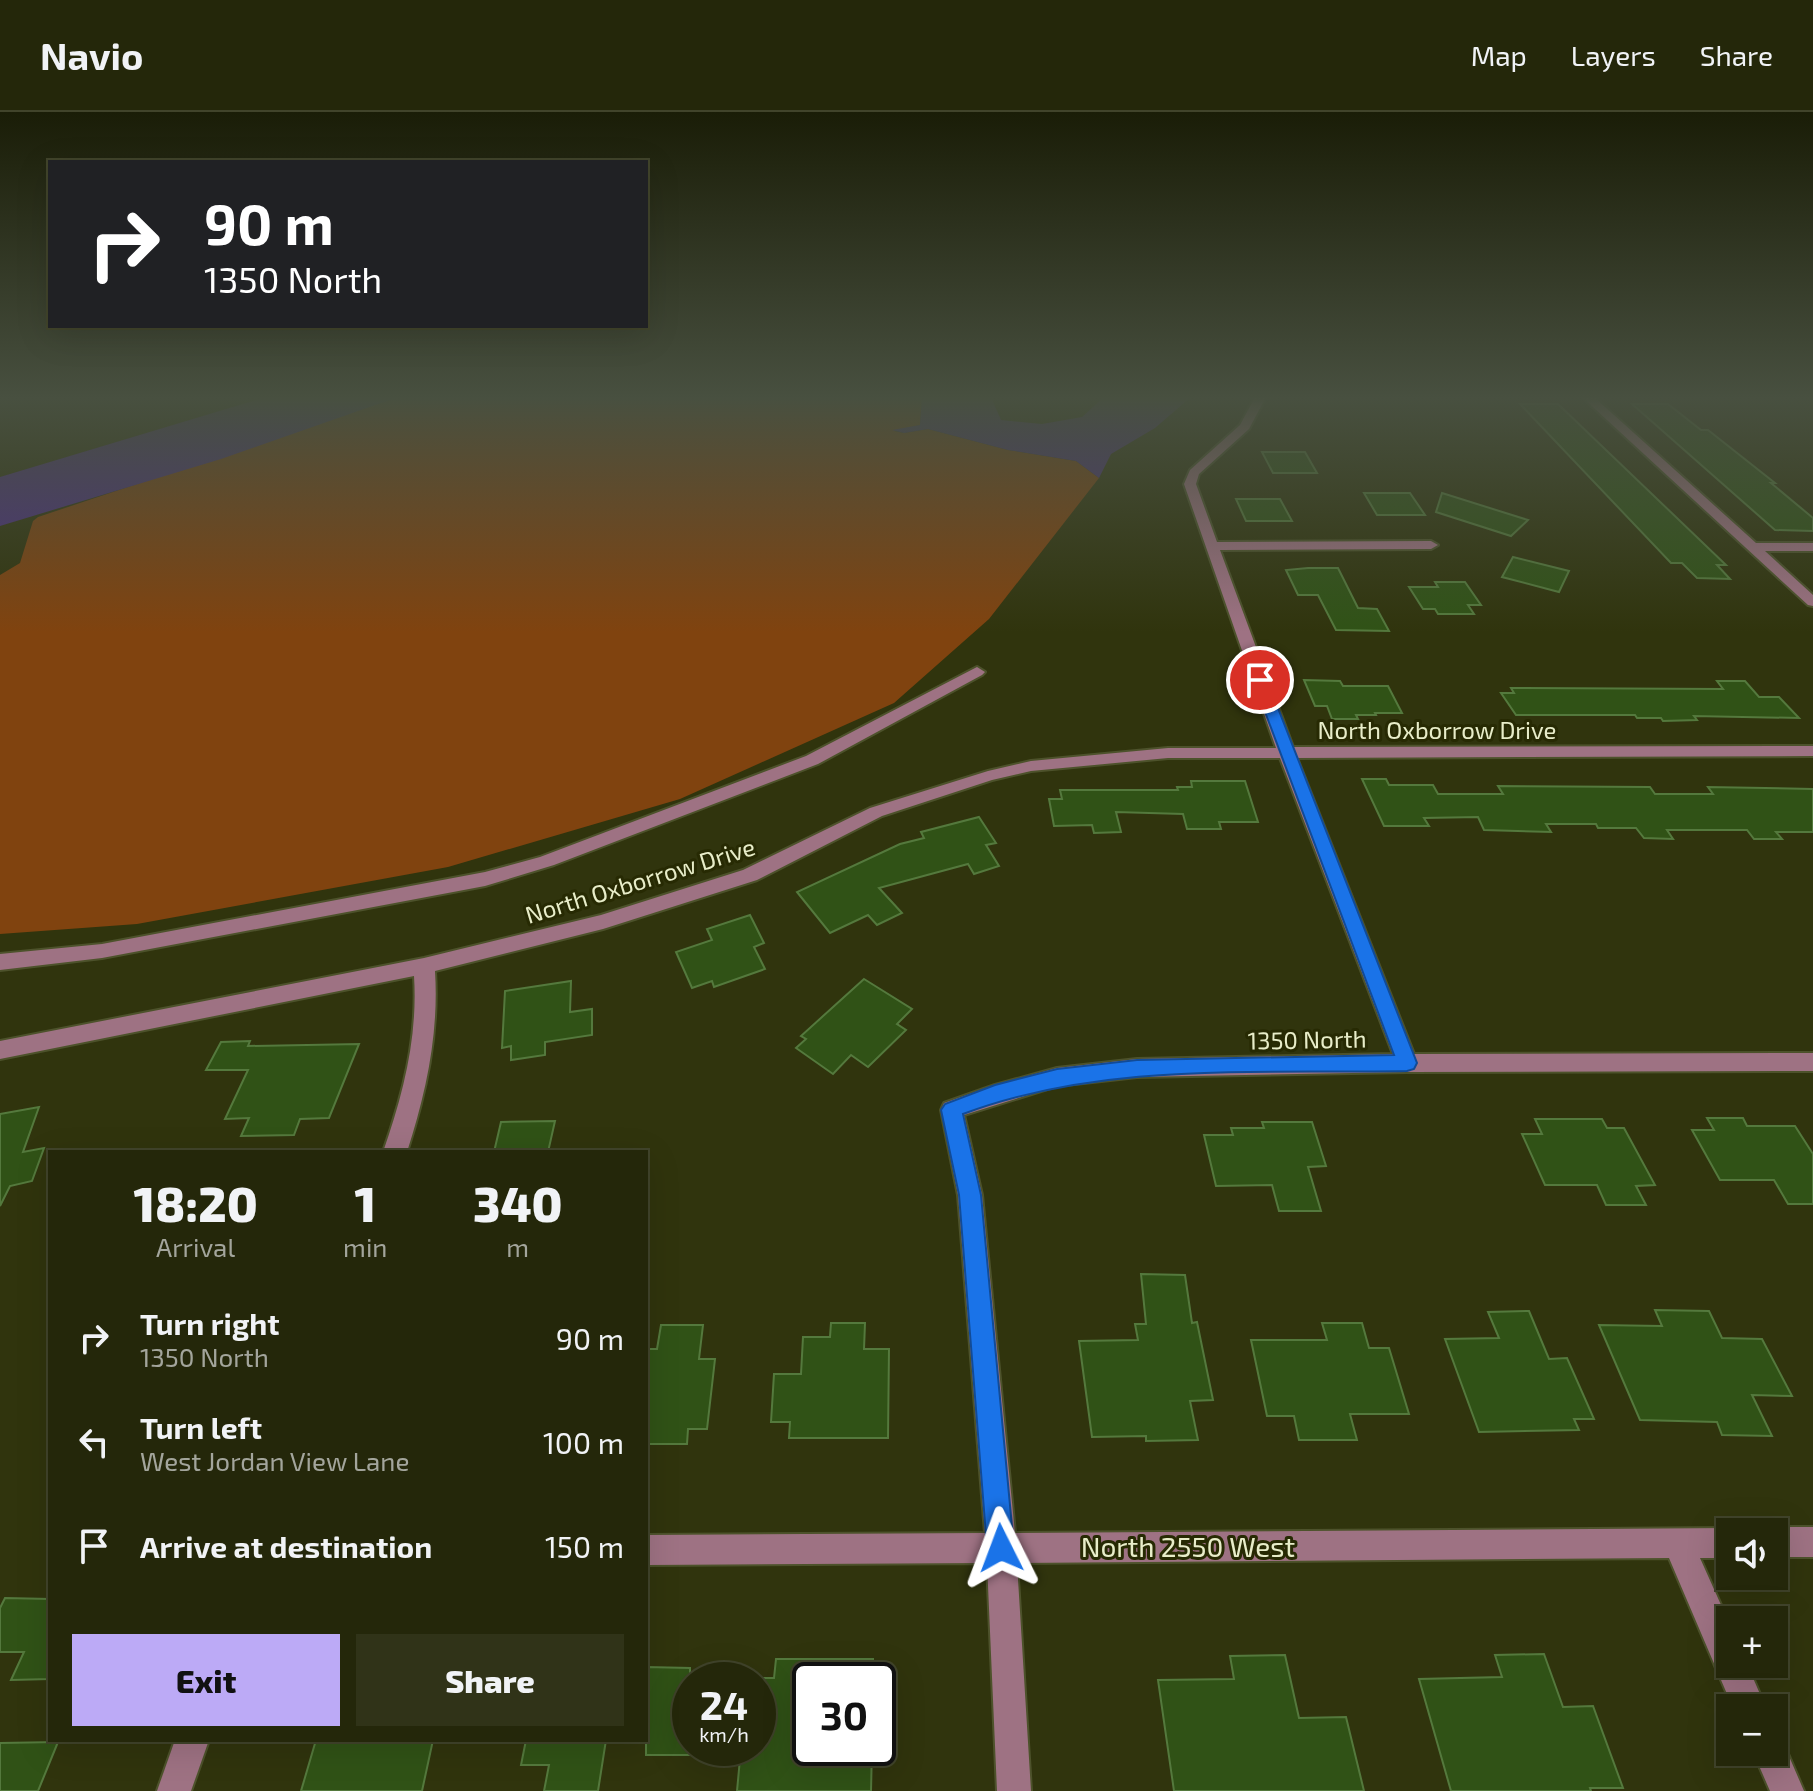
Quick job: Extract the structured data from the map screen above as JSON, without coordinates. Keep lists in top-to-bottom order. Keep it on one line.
{"streets":{"street":["North Oxborrow Drive","1350 North","North 2550 West"]},"crossings":[["1350 North","North 2550 West"]],"page":{"header":"Navio","nav":["Map","Layers","Share"],"turn":["90 m","1350 North"],"eta":["18:20","Arrival","1","min","340","m"],"list":[{"name":"Turn right","note":"1350 North","value":"90 m"},{"name":"Turn left","note":"West Jordan View Lane","value":"100 m"},{"name":"Arrive at destination","value":"150 m"}],"map_buttons":["+","−"],"buttons":["Exit","Share"],"speed":"24 km/h","limit":"30"}}
